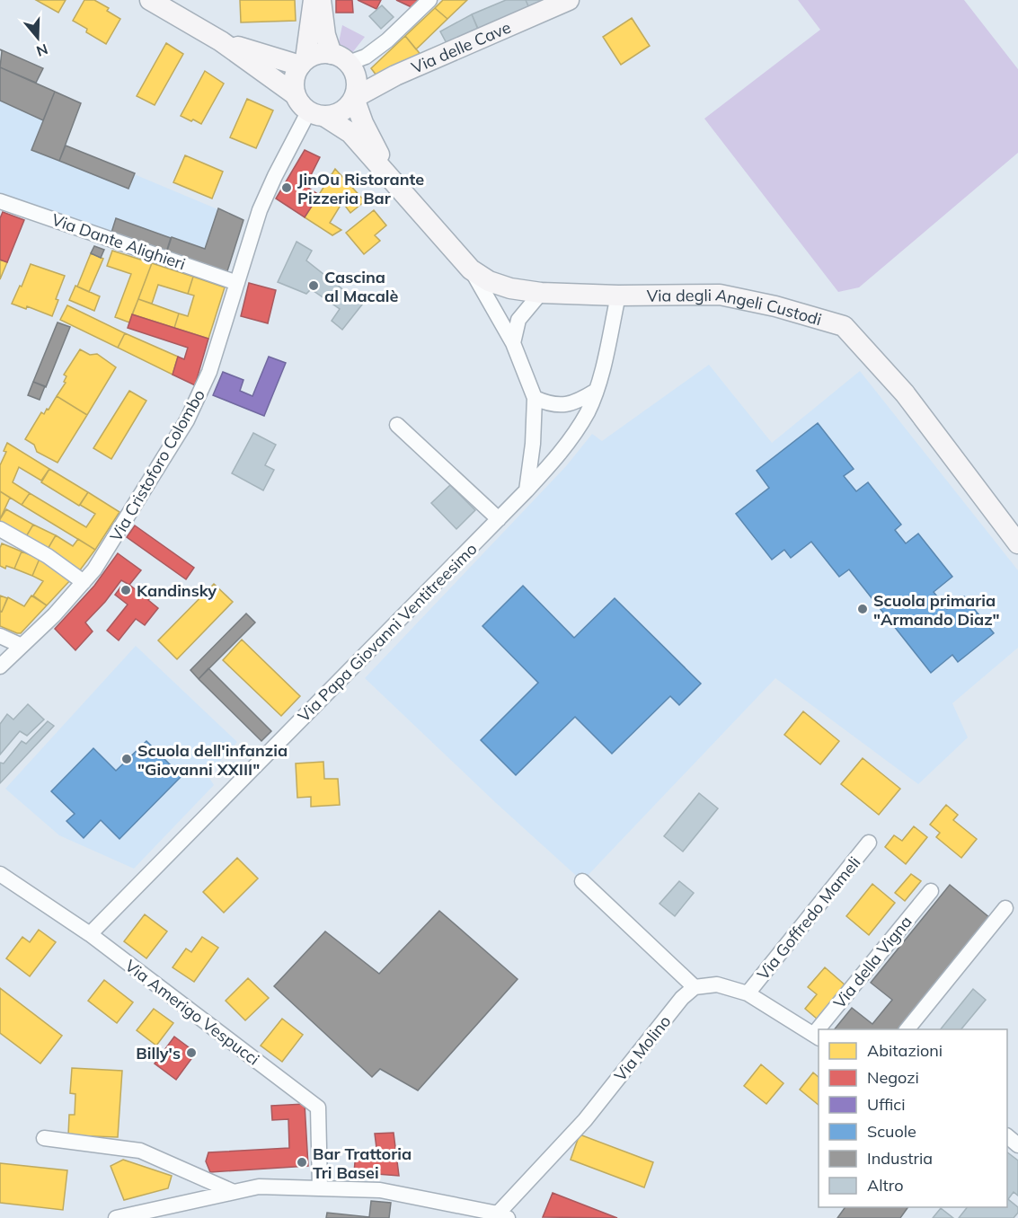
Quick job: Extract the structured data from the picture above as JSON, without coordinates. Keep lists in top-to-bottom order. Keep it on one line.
{"streets":{"street":["Via delle Cave","Via Dante Alighieri","Via degli Angeli Custodi","Via Cristoforo Colombo","Via Papa Giovanni Ventitreesimo","Via Goffredo Mameli","Via della Vigna","Via Amerigo Vespucci","Via Molino"]},"crossings":[["Via delle Cave","Via degli Angeli Custodi"],["Via delle Cave","Via Cristoforo Colombo"],["Via Dante Alighieri","Via Cristoforo Colombo"],["Via degli Angeli Custodi","Via Cristoforo Colombo"],["Via degli Angeli Custodi","Via Papa Giovanni Ventitreesimo"],["Via Papa Giovanni Ventitreesimo","Via Amerigo Vespucci"]],"places":["JinOu Ristorante Pizzeria Bar","Cascina al Macalè","Kandinsky","Scuola primaria \"Armando Diaz\"","Scuola dell'infanzia \"Giovanni XXIII\"","Billy's","Bar Trattoria Tri Basei"],"legend":["Abitazioni","Negozi","Uffici","Scuole","Industria","Altro"],"north":"bottom"}
